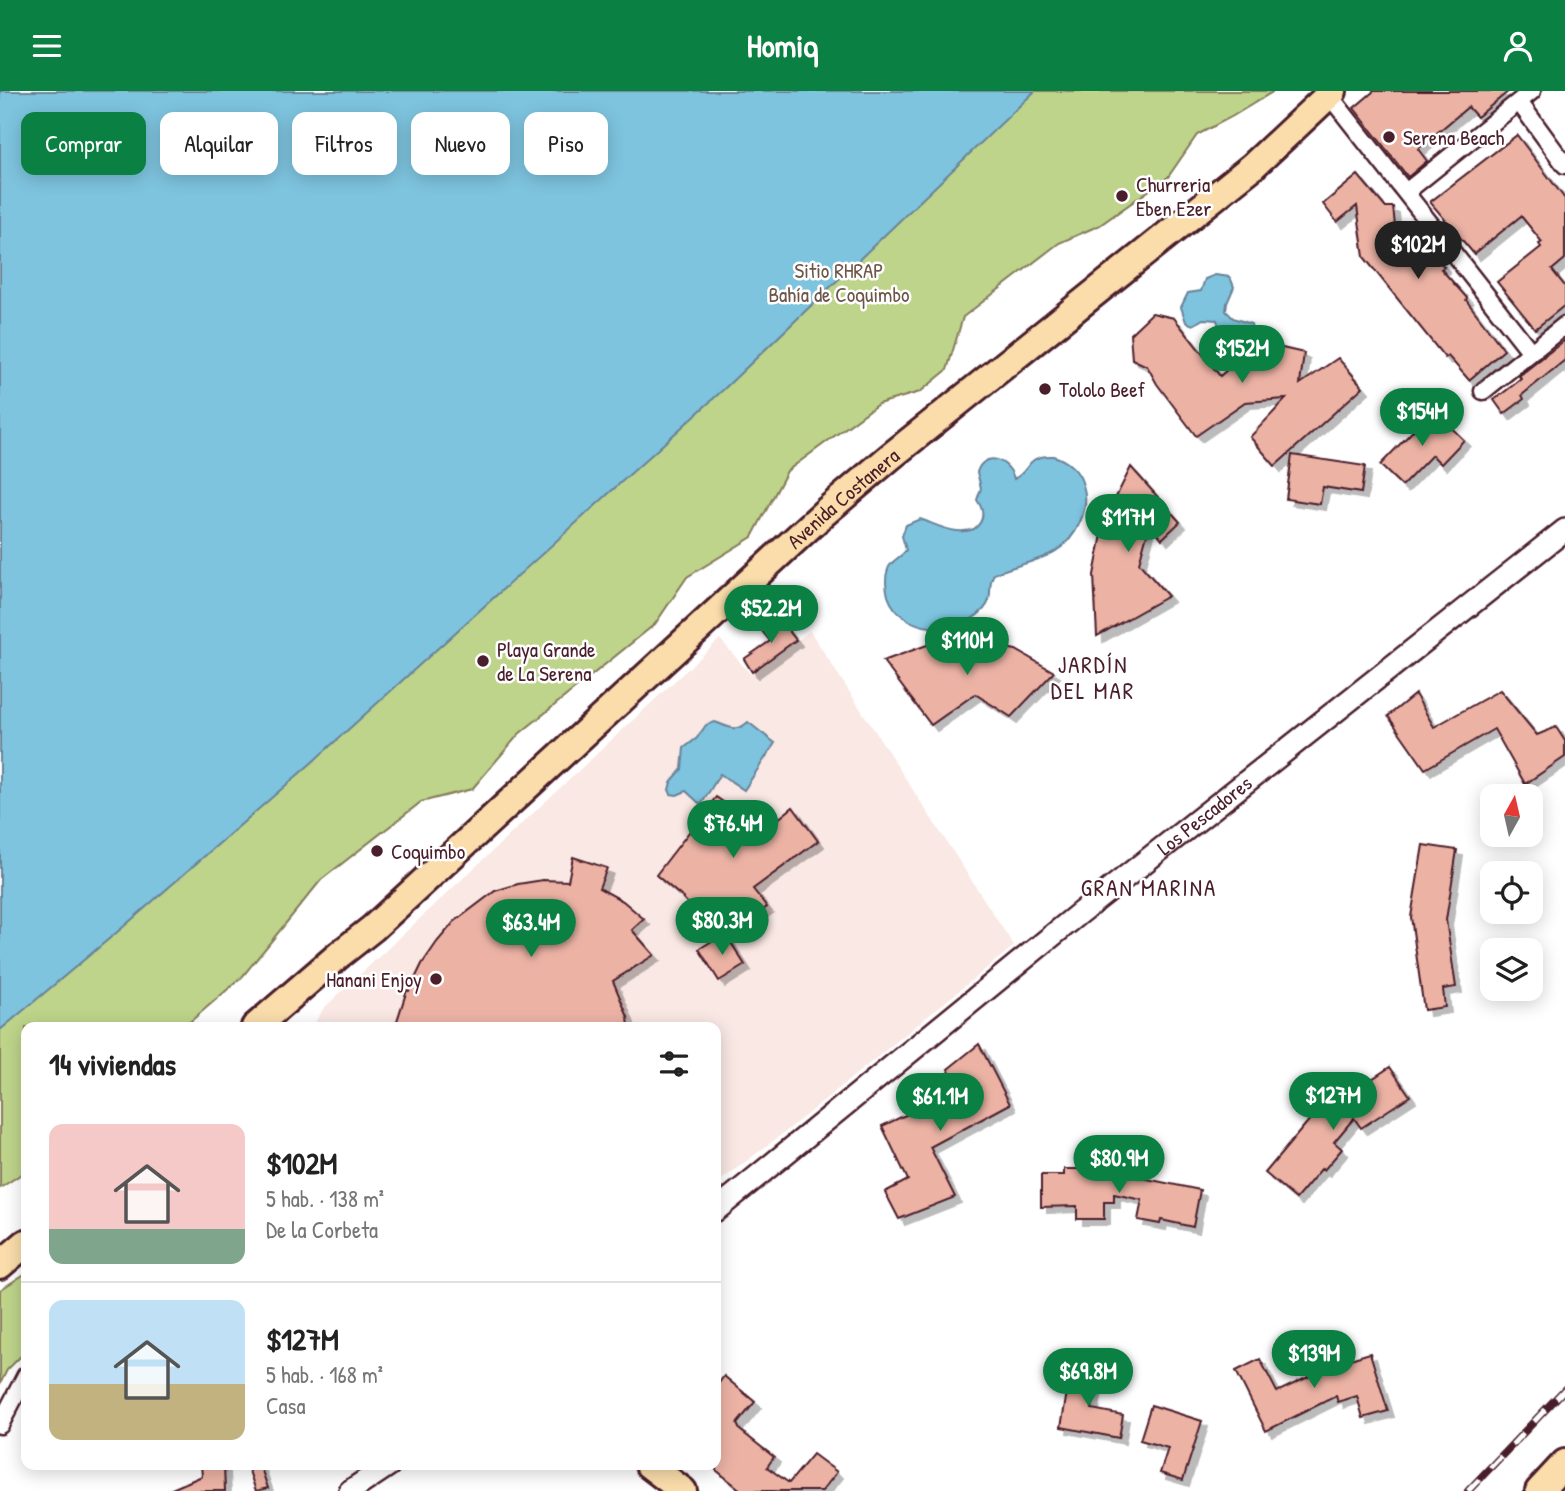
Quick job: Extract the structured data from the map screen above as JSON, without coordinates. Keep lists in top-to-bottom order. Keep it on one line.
{"streets":{"main road":["Avenida Costanera"],"street":["Los Pescadores"]},"districts":["JARDÍN DEL MAR","GRAN MARINA"],"parks":["Sitio RHRAP Bahía de Coquimbo"],"places":["Serena Beach","Churreria Eben Ezer","Tololo Beef","Playa Grande de La Serena","Coquimbo","Hanani Enjoy"],"north":"top","page":{"header":"Homiq","chip":["Comprar","Alquilar","Filtros","Nuevo","Piso"],"price":["$102M","$152M","$154M","$117M","$52.2M","$110M","$76.4M","$80.3M","$63.4M","$127M","$61.1M","$80.9M","$139M","$69.8M"],"heading":"14 viviendas","list":[{"name":"$102M","note":"5 hab. · 138 m² · De la Corbeta"},{"name":"$127M","note":"5 hab. · 168 m² · Casa"}]}}
